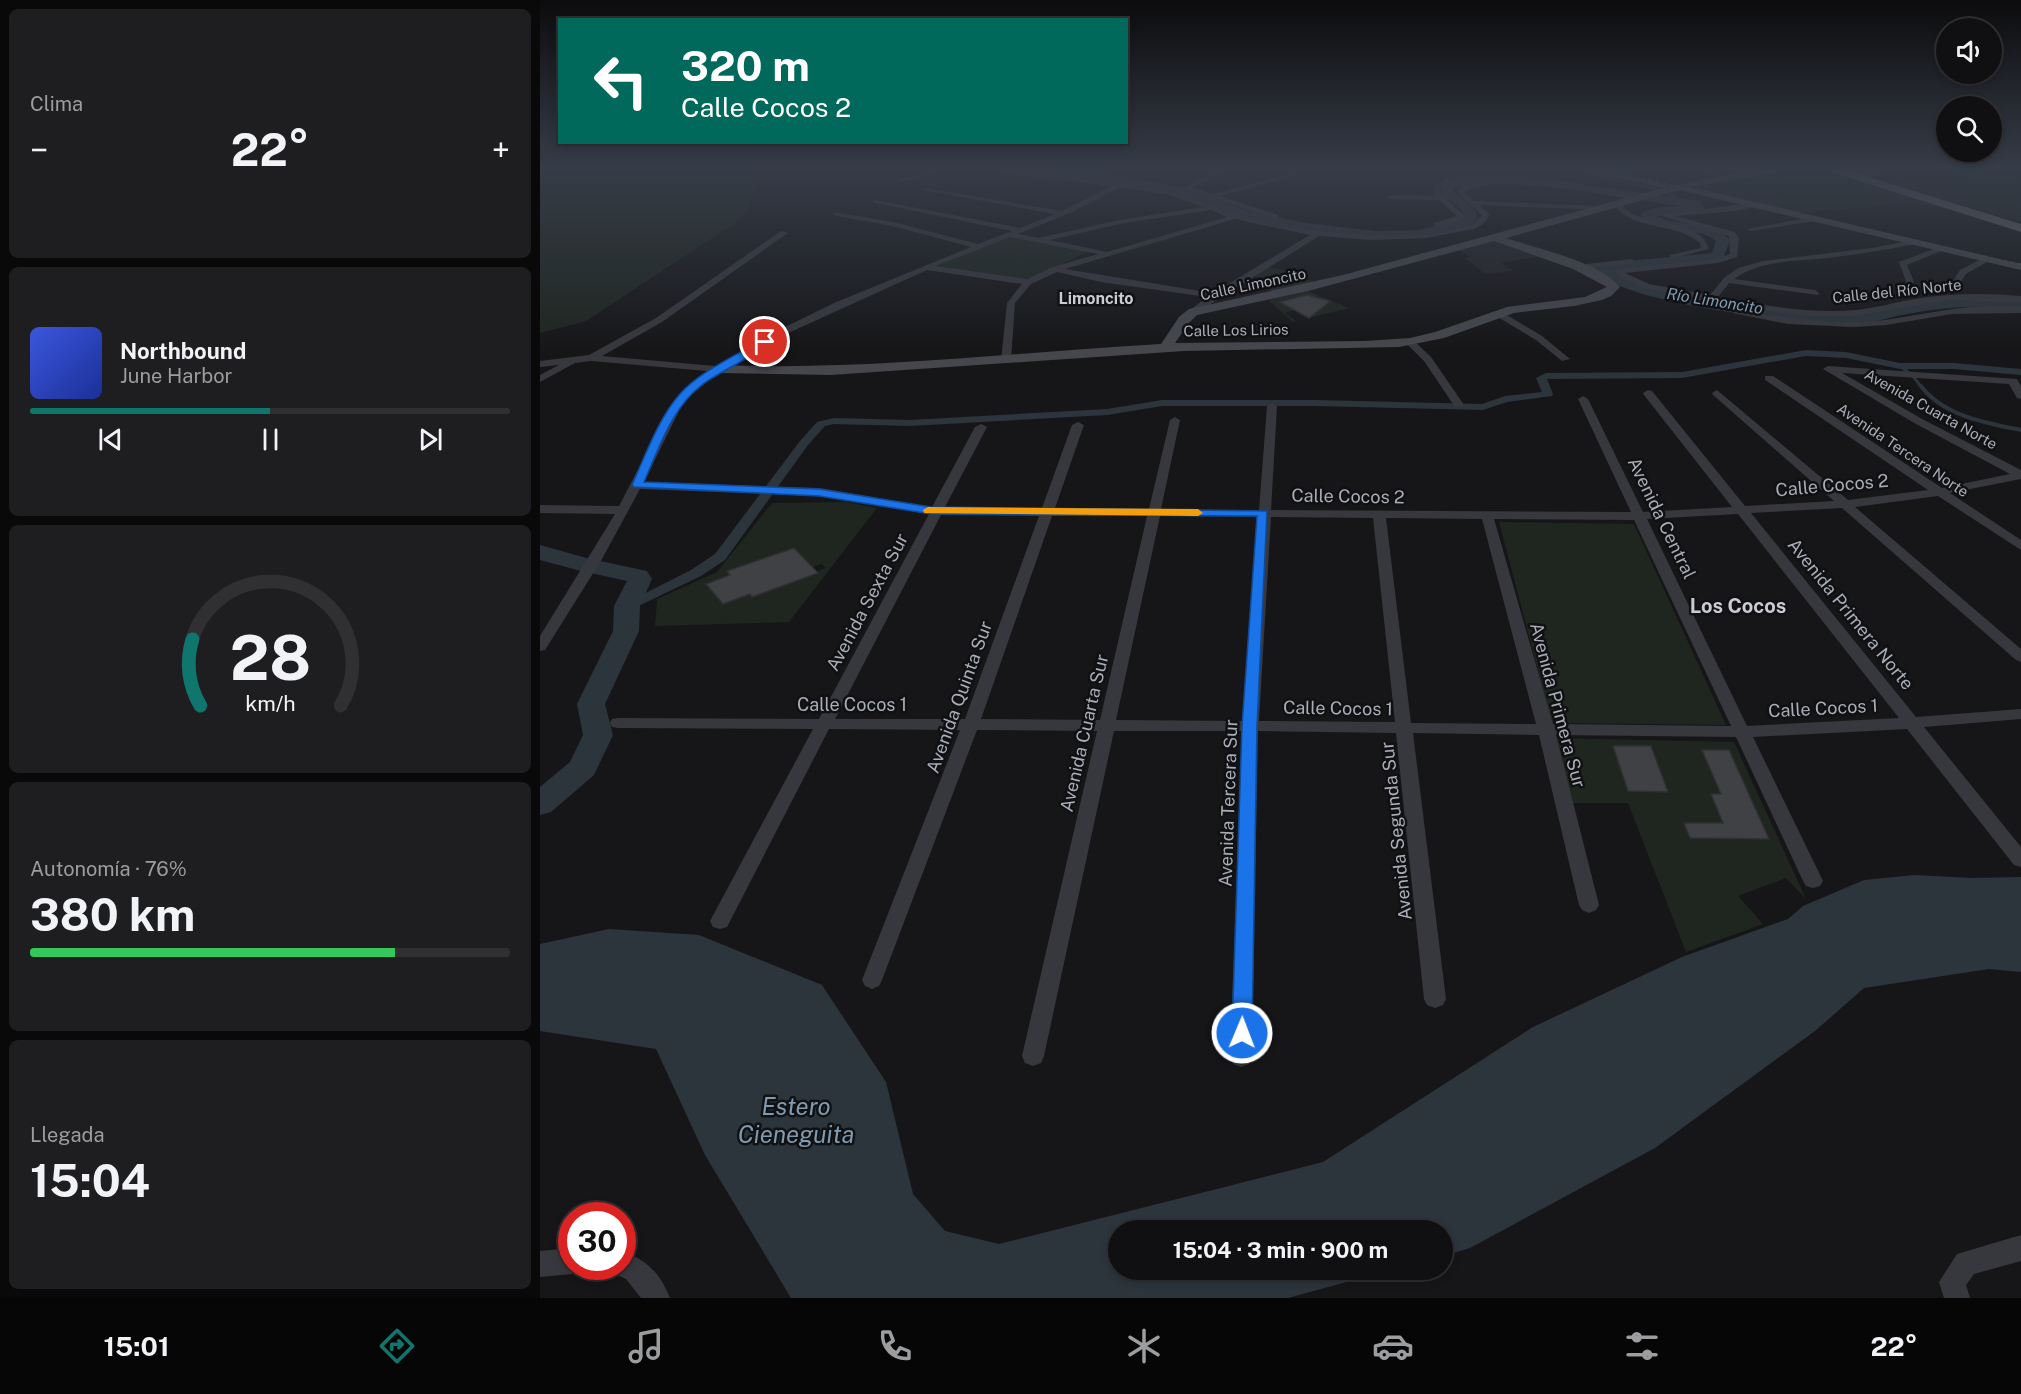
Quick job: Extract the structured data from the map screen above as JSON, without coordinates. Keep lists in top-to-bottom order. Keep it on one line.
{"streets":{"street":["Calle Limoncito","Calle del Río Norte","Calle Los Lirios","Avenida Cuarta Norte","Avenida Tercera Norte","Calle Cocos 2","Avenida Central","Avenida Sexta Sur","Avenida Primera Norte","Avenida Quinta Sur","Calle Cocos 1","Avenida Primera Sur","Avenida Cuarta Sur","Avenida Tercera Sur","Avenida Segunda Sur"]},"crossings":[["Calle Limoncito","Calle Los Lirios"],["Avenida Cuarta Norte","Calle Cocos 2"],["Avenida Tercera Norte","Calle Cocos 2"],["Calle Cocos 2","Avenida Central"],["Calle Cocos 2","Avenida Sexta Sur"],["Calle Cocos 2","Avenida Primera Norte"],["Calle Cocos 2","Avenida Quinta Sur"],["Calle Cocos 2","Avenida Primera Sur"],["Calle Cocos 2","Avenida Cuarta Sur"],["Calle Cocos 2","Avenida Tercera Sur"],["Calle Cocos 2","Avenida Segunda Sur"],["Avenida Central","Calle Cocos 1"],["Avenida Sexta Sur","Calle Cocos 1"],["Avenida Primera Norte","Calle Cocos 1"],["Avenida Quinta Sur","Calle Cocos 1"],["Calle Cocos 1","Avenida Primera Sur"],["Calle Cocos 1","Avenida Cuarta Sur"],["Calle Cocos 1","Avenida Tercera Sur"],["Calle Cocos 1","Avenida Segunda Sur"]],"districts":["Limoncito","Los Cocos"],"water":["Río Limoncito","Estero Cieneguita"],"page":{"tile":["Clima",["Autonomía · 76%","380 km"],["Llegada","15:04"]],"turn":["320 m","Calle Cocos 2"],"heat":["−","22°","+"],"song":["Northbound","June Harbor"],"limit":"30","trip":"15:04 · 3 min · 900 m","tabs":["15:01","22°"],"gauge":["28","km/h"]}}
